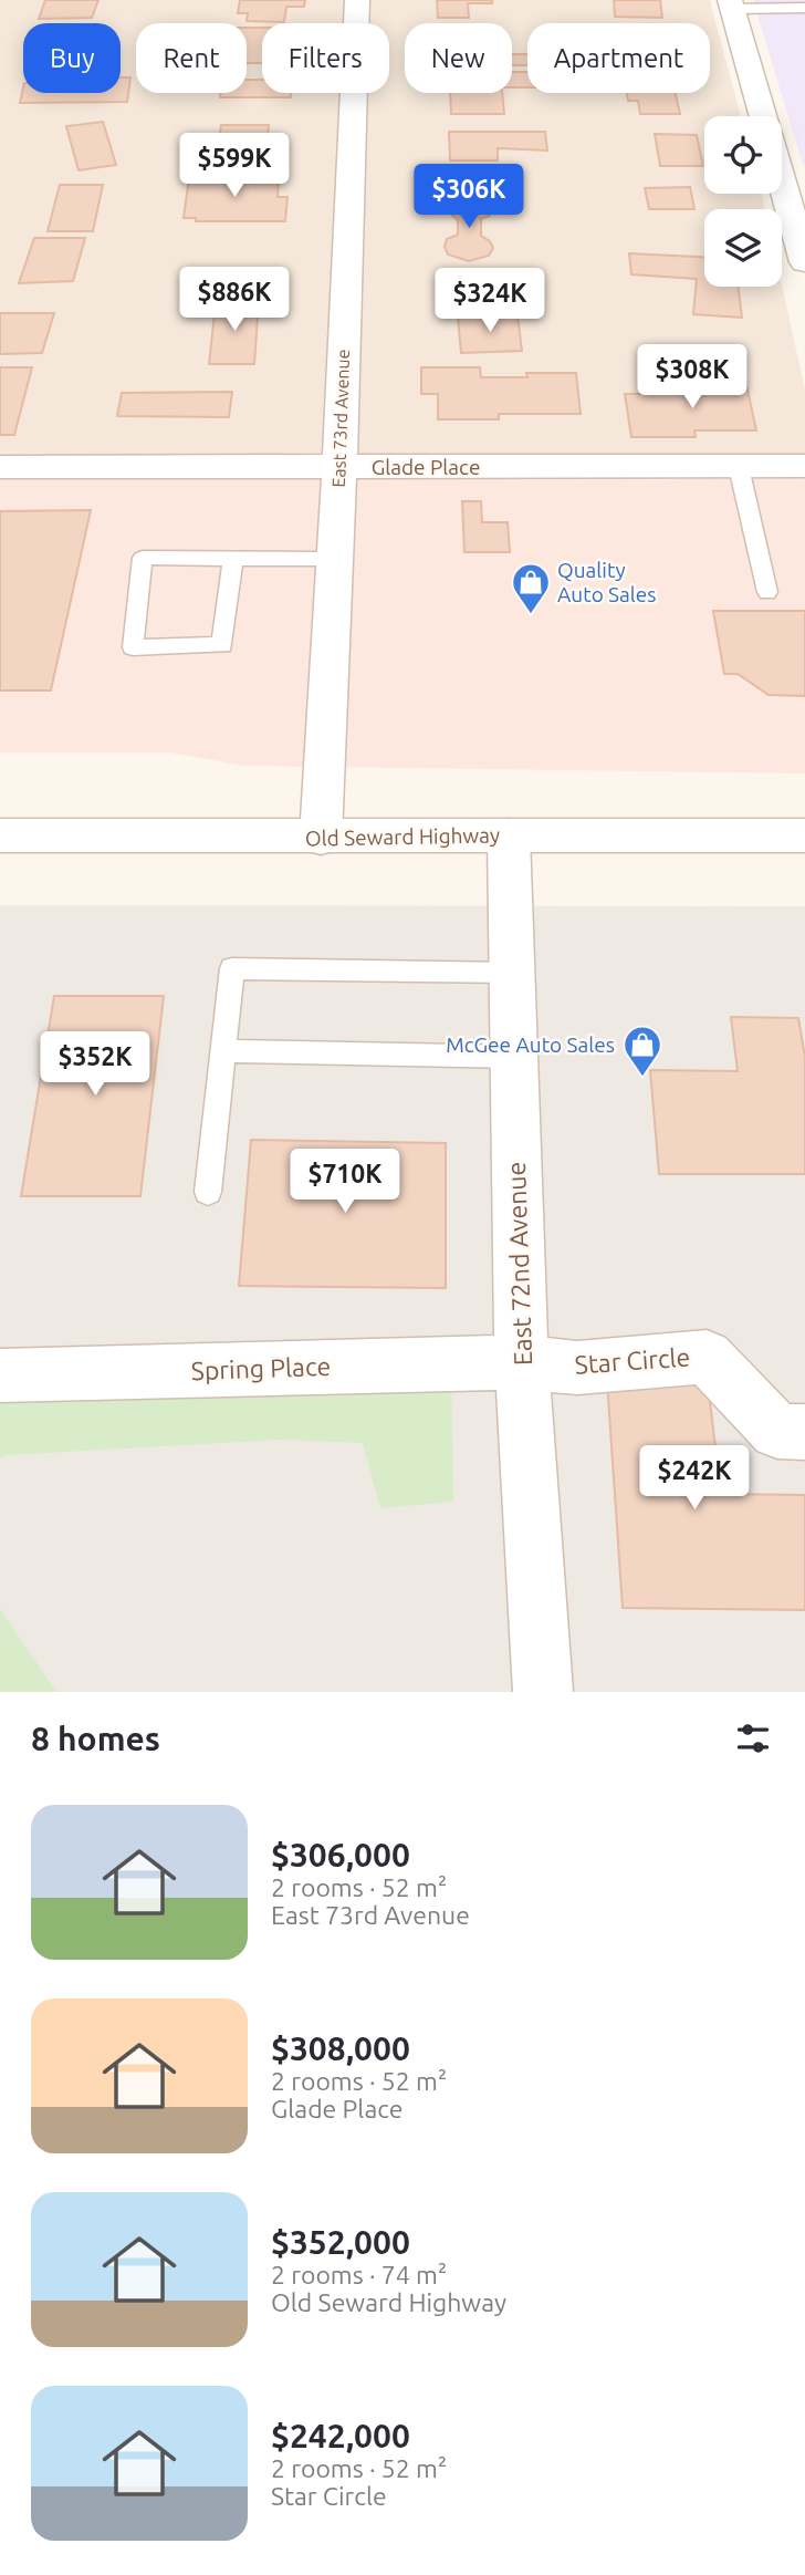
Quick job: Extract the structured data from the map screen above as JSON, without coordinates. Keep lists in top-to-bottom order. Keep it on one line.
{"streets":{"street":["East 73rd Avenue","Glade Place","Old Seward Highway","East 72nd Avenue","Star Circle","Spring Place"]},"crossings":[["East 73rd Avenue","Glade Place"],["East 73rd Avenue","Old Seward Highway"],["Old Seward Highway","East 72nd Avenue"],["East 72nd Avenue","Star Circle"],["East 72nd Avenue","Spring Place"],["Star Circle","Spring Place"]],"places":{"shop":["Quality Auto Sales","McGee Auto Sales"]},"page":{"chip":["Buy","Rent","Filters","New","Apartment"],"price":["$599K","$306K","$886K","$324K","$308K","$352K","$710K","$242K"],"heading":"8 homes","list":[{"name":"$306,000","note":"2 rooms · 52 m² · East 73rd Avenue"},{"name":"$308,000","note":"2 rooms · 52 m² · Glade Place"},{"name":"$352,000","note":"2 rooms · 74 m² · Old Seward Highway"},{"name":"$242,000","note":"2 rooms · 52 m² · Star Circle"}]}}
